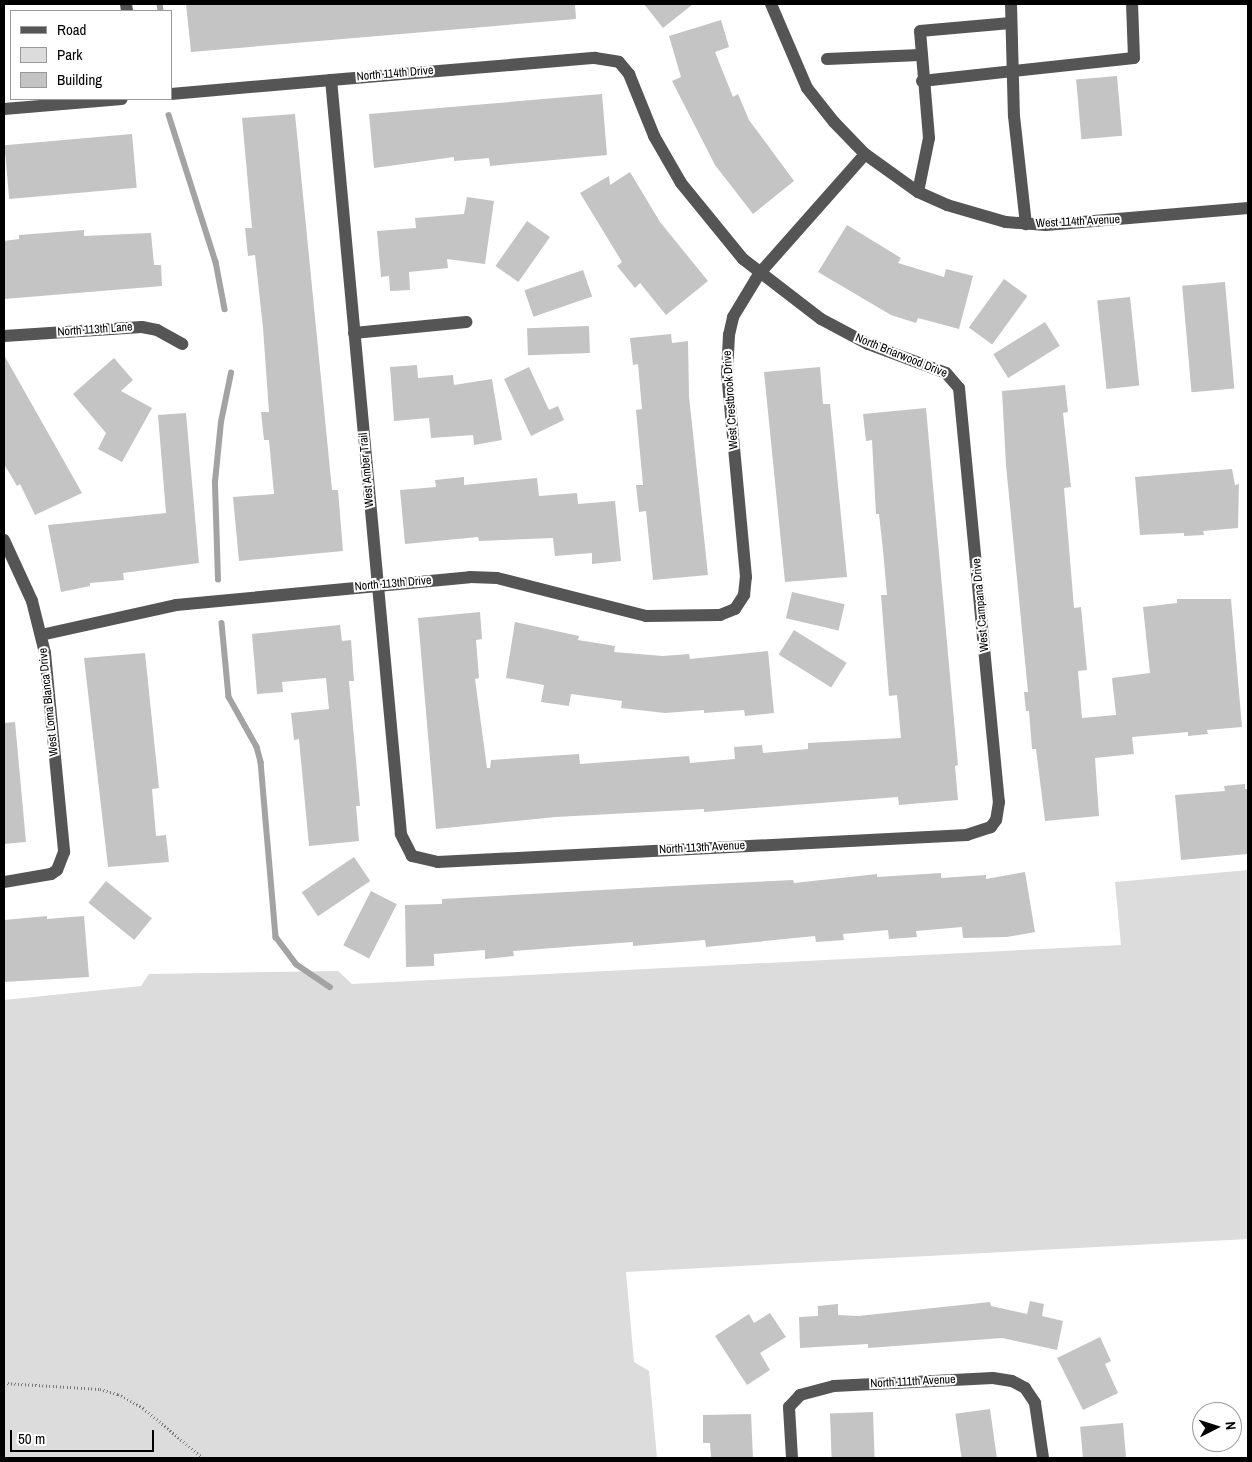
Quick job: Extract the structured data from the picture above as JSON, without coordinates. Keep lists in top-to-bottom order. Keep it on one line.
{"streets":{"street":["North 114th Drive","West 114th Avenue","North 113th Lane","North Briarwood Drive","West Crestbrook Drive","West Amber Trail","North 113th Drive","West Campana Drive","West Loma Blanca Drive","North 113th Avenue","North 111th Avenue"]},"crossings":[["North 114th Drive","North Briarwood Drive"],["North 114th Drive","West Amber Trail"],["West 114th Avenue","West Crestbrook Drive"],["North Briarwood Drive","West Crestbrook Drive"],["North Briarwood Drive","West Campana Drive"],["West Crestbrook Drive","North 113th Drive"],["West Amber Trail","North 113th Drive"],["West Amber Trail","North 113th Avenue"],["North 113th Drive","West Loma Blanca Drive"],["West Campana Drive","North 113th Avenue"]],"legend":["Road","Park","Building"],"scale_bar":"50 m","north":"right"}
